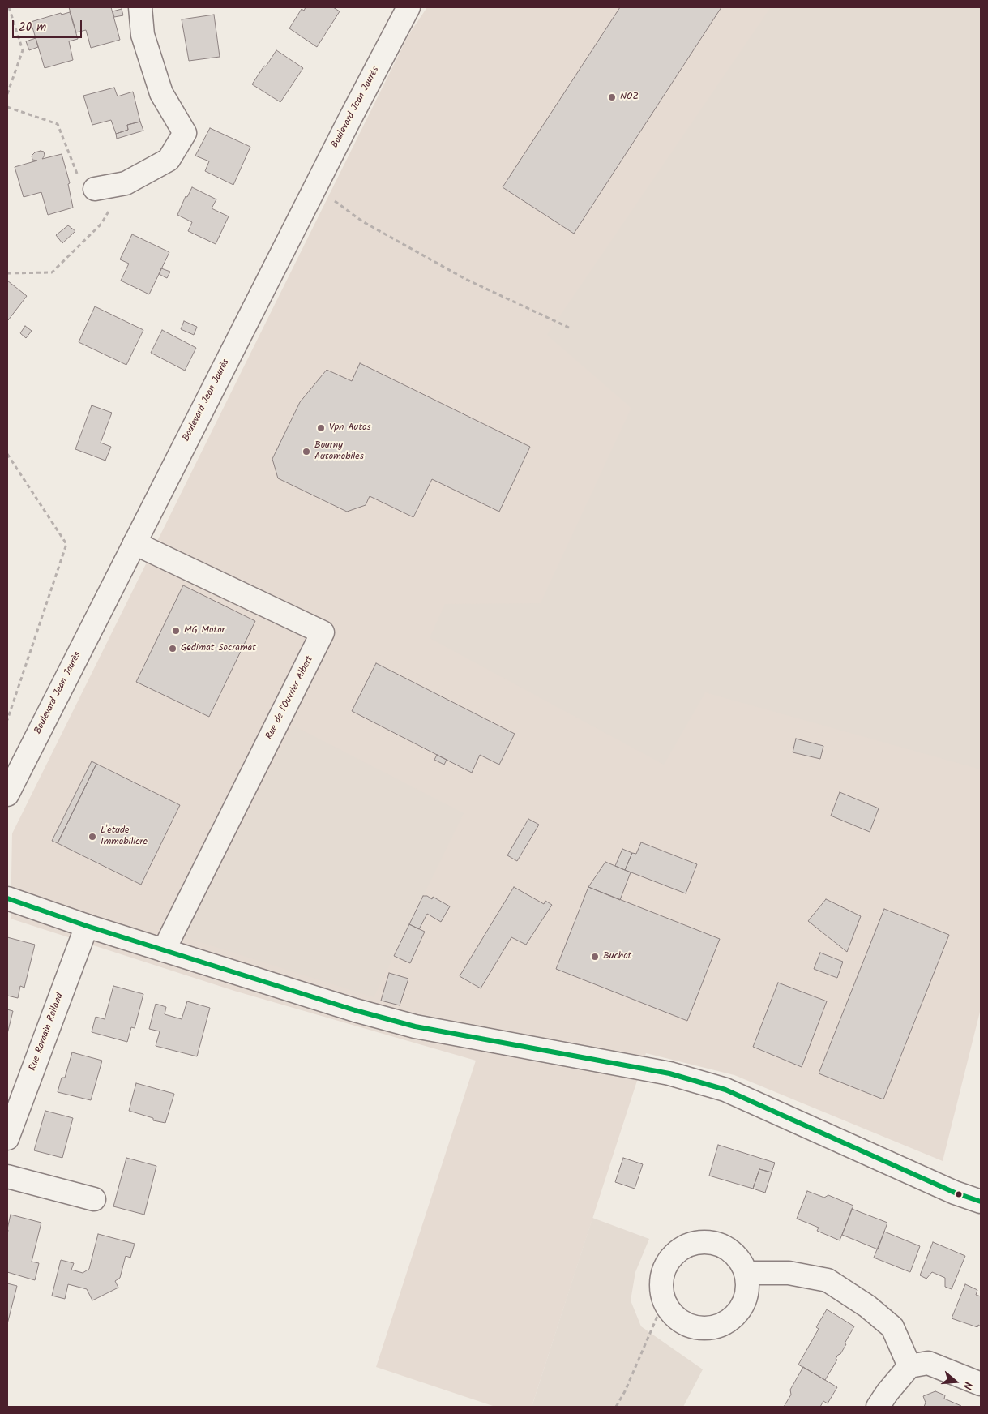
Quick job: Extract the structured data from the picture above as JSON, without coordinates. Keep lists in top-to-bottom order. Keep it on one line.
{"streets":{"street":["Boulevard Jean Jaurès","Rue de l'Ouvrier Albert","Rue Romain Rolland"]},"crossings":[["Boulevard Jean Jaurès","Rue de l'Ouvrier Albert"]],"places":["NOZ","Vpn Autos","Bourny Automobiles","MG Motor","Gedimat Socramat","L'etude Immobiliere","Buchot"],"scale_bar":"20 m","north":"right"}
